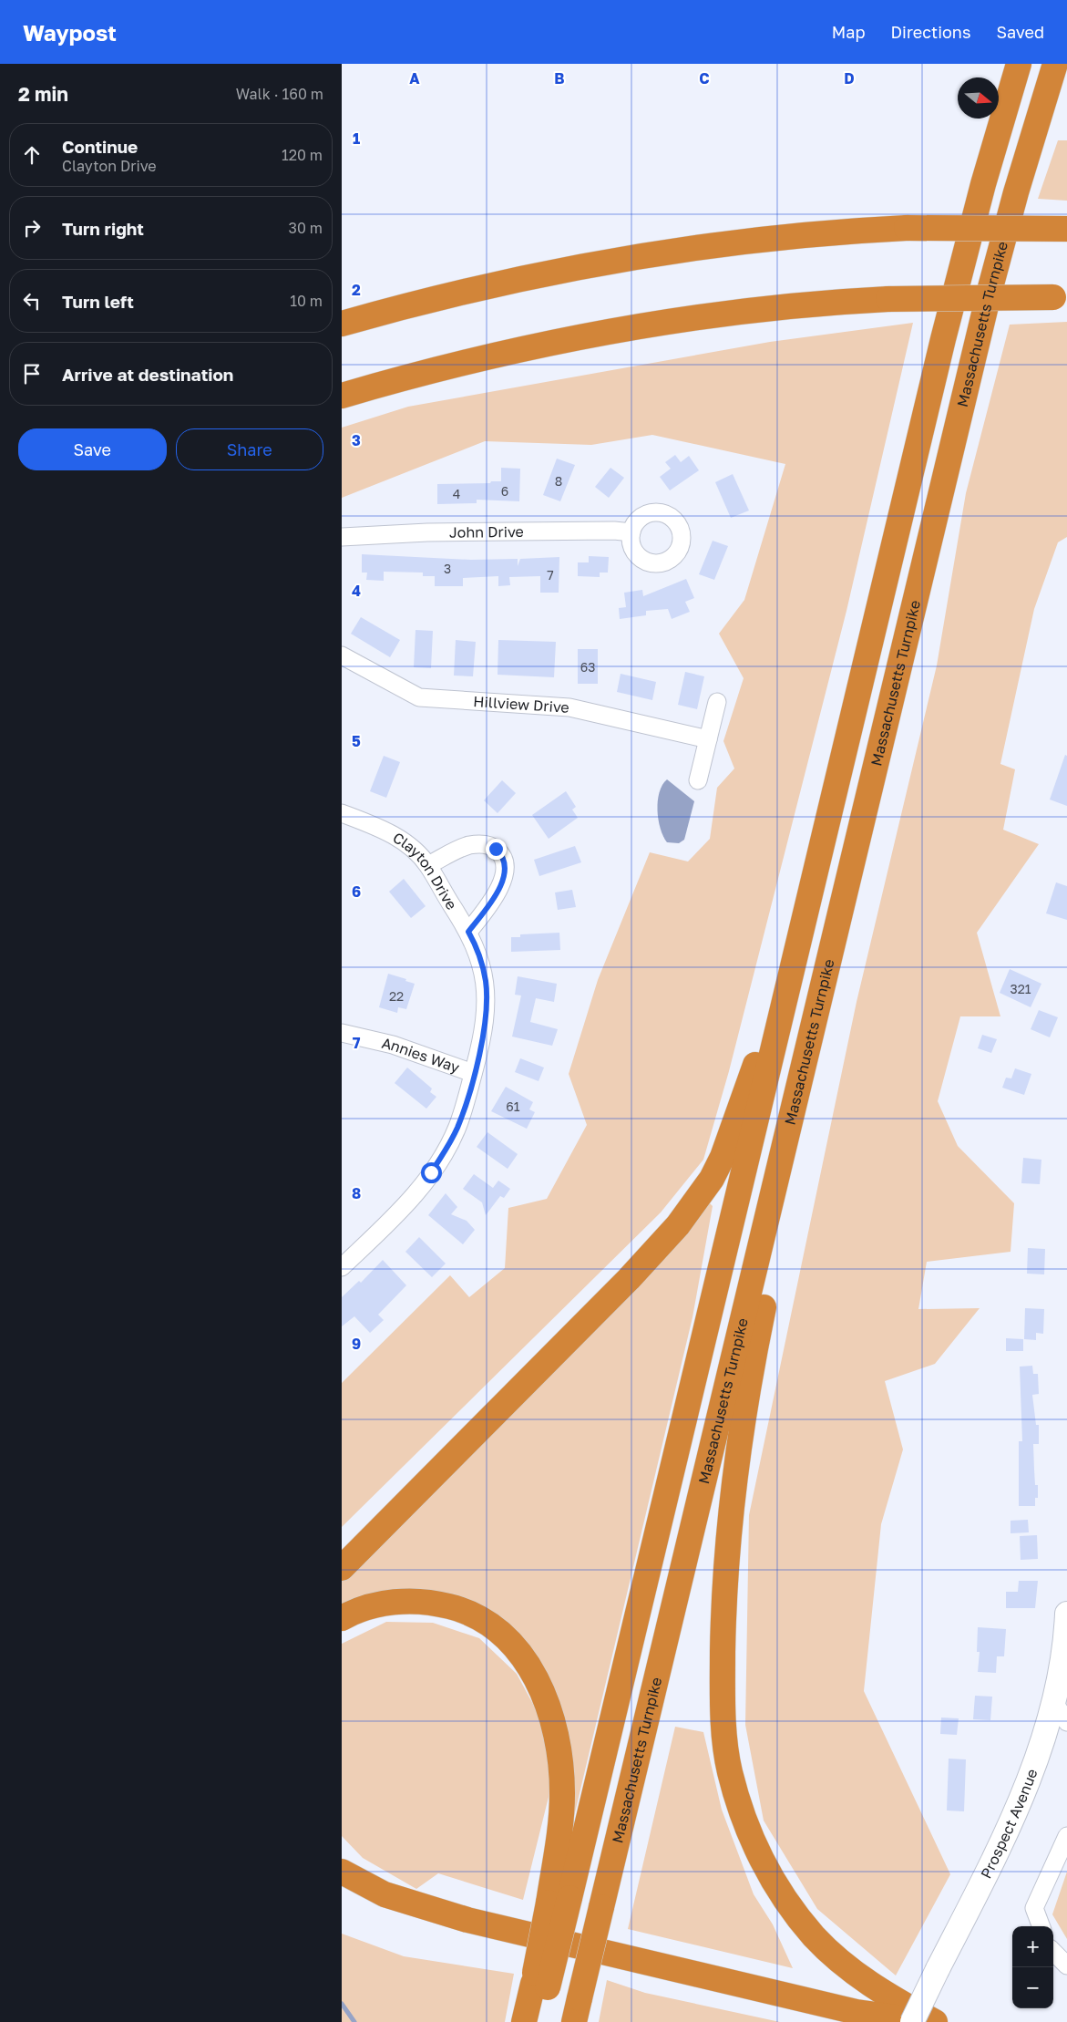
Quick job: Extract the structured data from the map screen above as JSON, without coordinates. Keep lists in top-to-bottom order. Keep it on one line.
{"streets":{"highway":["Massachusetts Turnpike"],"street":["John Drive","Hillview Drive","Clayton Drive","Annies Way","Prospect Avenue"]},"crossings":[["Clayton Drive","Annies Way"]],"house_numbers":["8","6","4","3","7","63","321","22","61"],"north":"right","page":{"header":"Waypost","nav":["Map","Directions","Saved"],"heading":["2 min","Walk · 160 m"],"list":[["Continue","Clayton Drive","120 m"],["Turn right","30 m"],["Turn left","10 m"],"Arrive at destination"],"buttons":["Save","Share"],"map_buttons":["+","−"]},"grid":{"columns":["A","B","C","D"],"rows":["1","2","3","4","5","6","7","8","9"]}}
